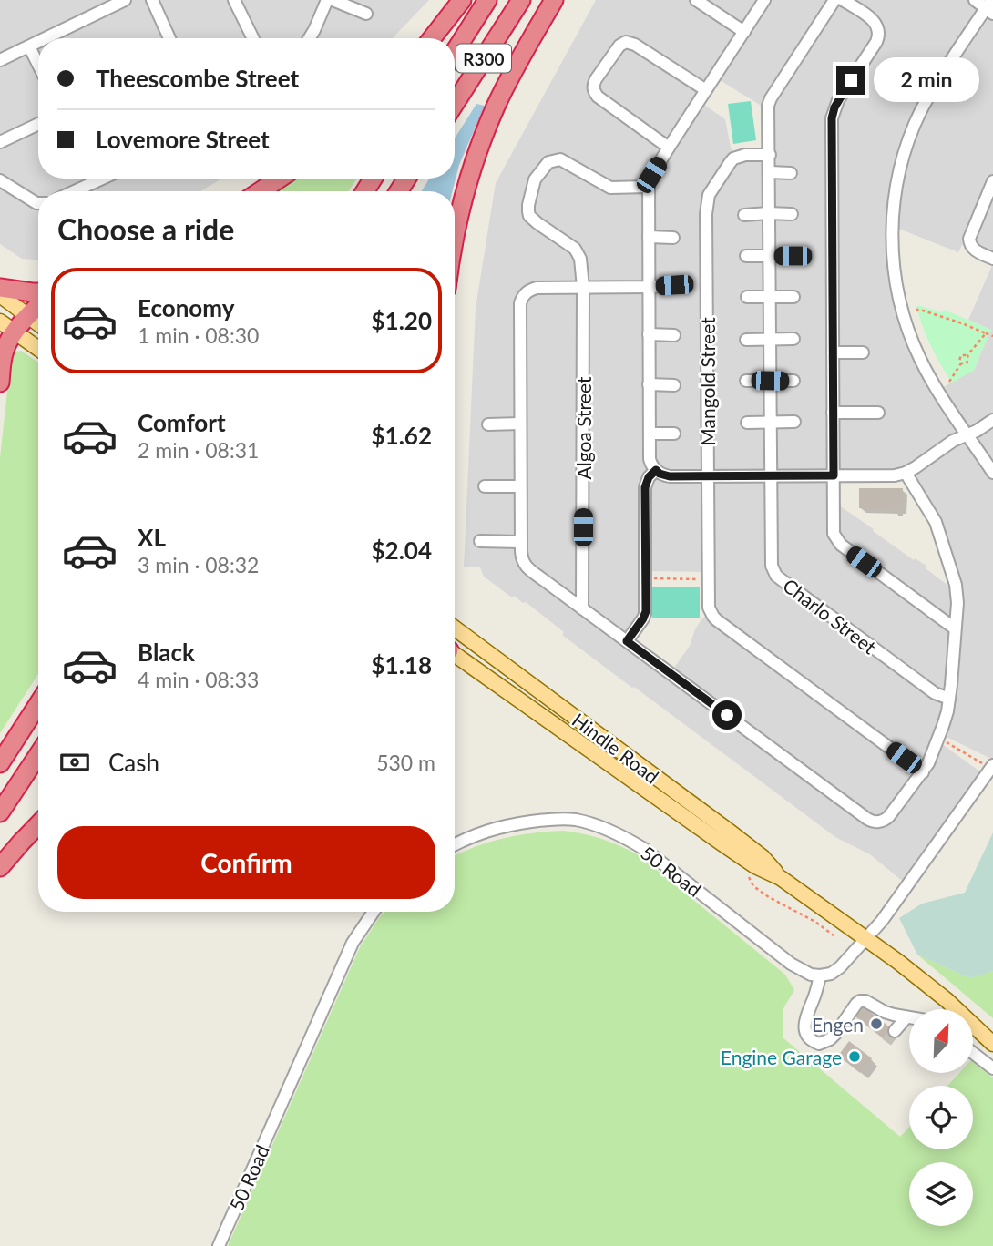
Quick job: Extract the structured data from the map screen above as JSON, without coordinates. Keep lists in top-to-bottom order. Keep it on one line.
{"streets":{"highway":["R300"],"main road":["Hindle Road"],"street":["Mangold Street","Algoa Street","Charlo Street","50 Road"]},"crossings":[["Mangold Street","Charlo Street"]],"places":["Engen","Engine Garage"],"north":"top right","page":{"banner":["Theescombe Street","Lovemore Street"],"bubble":"2 min","heading":"Choose a ride","list":[{"name":"Economy","note":"1 min · 08:30","value":"$1.20"},{"name":"Comfort","note":"2 min · 08:31","value":"$1.62"},{"name":"XL","note":"3 min · 08:32","value":"$2.04"},{"name":"Black","note":"4 min · 08:33","value":"$1.18"}],"pay":["Cash","530 m"],"buttons":"Confirm"}}
